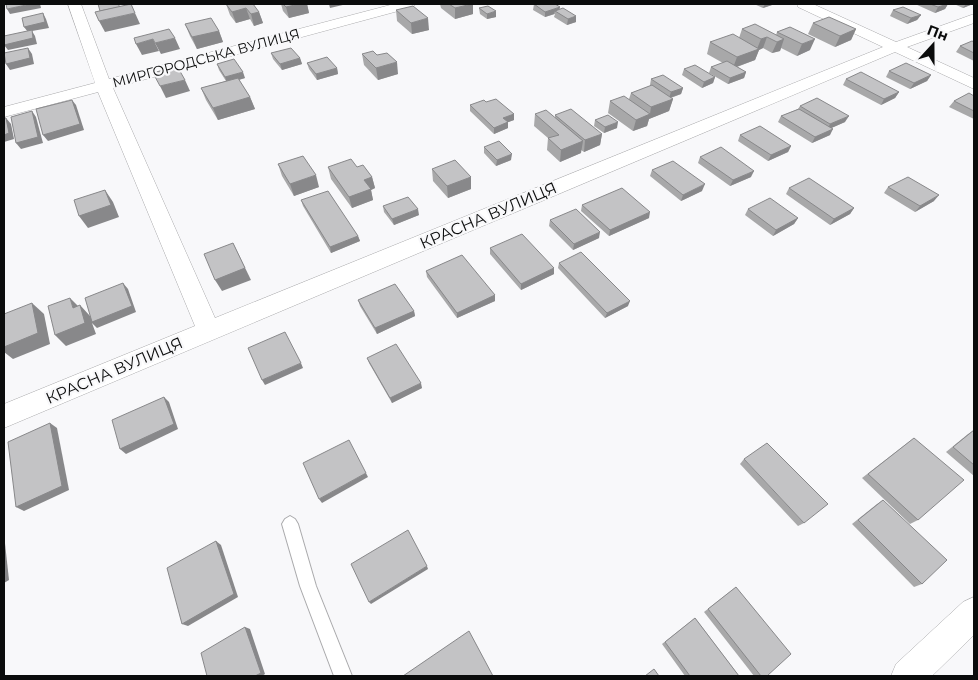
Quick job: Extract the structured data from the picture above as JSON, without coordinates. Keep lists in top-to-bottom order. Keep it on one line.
{"streets":{"street":["МИРГОРОДСЬКА ВУЛИЦЯ","КРАСНА ВУЛИЦЯ"]},"north":"top"}
